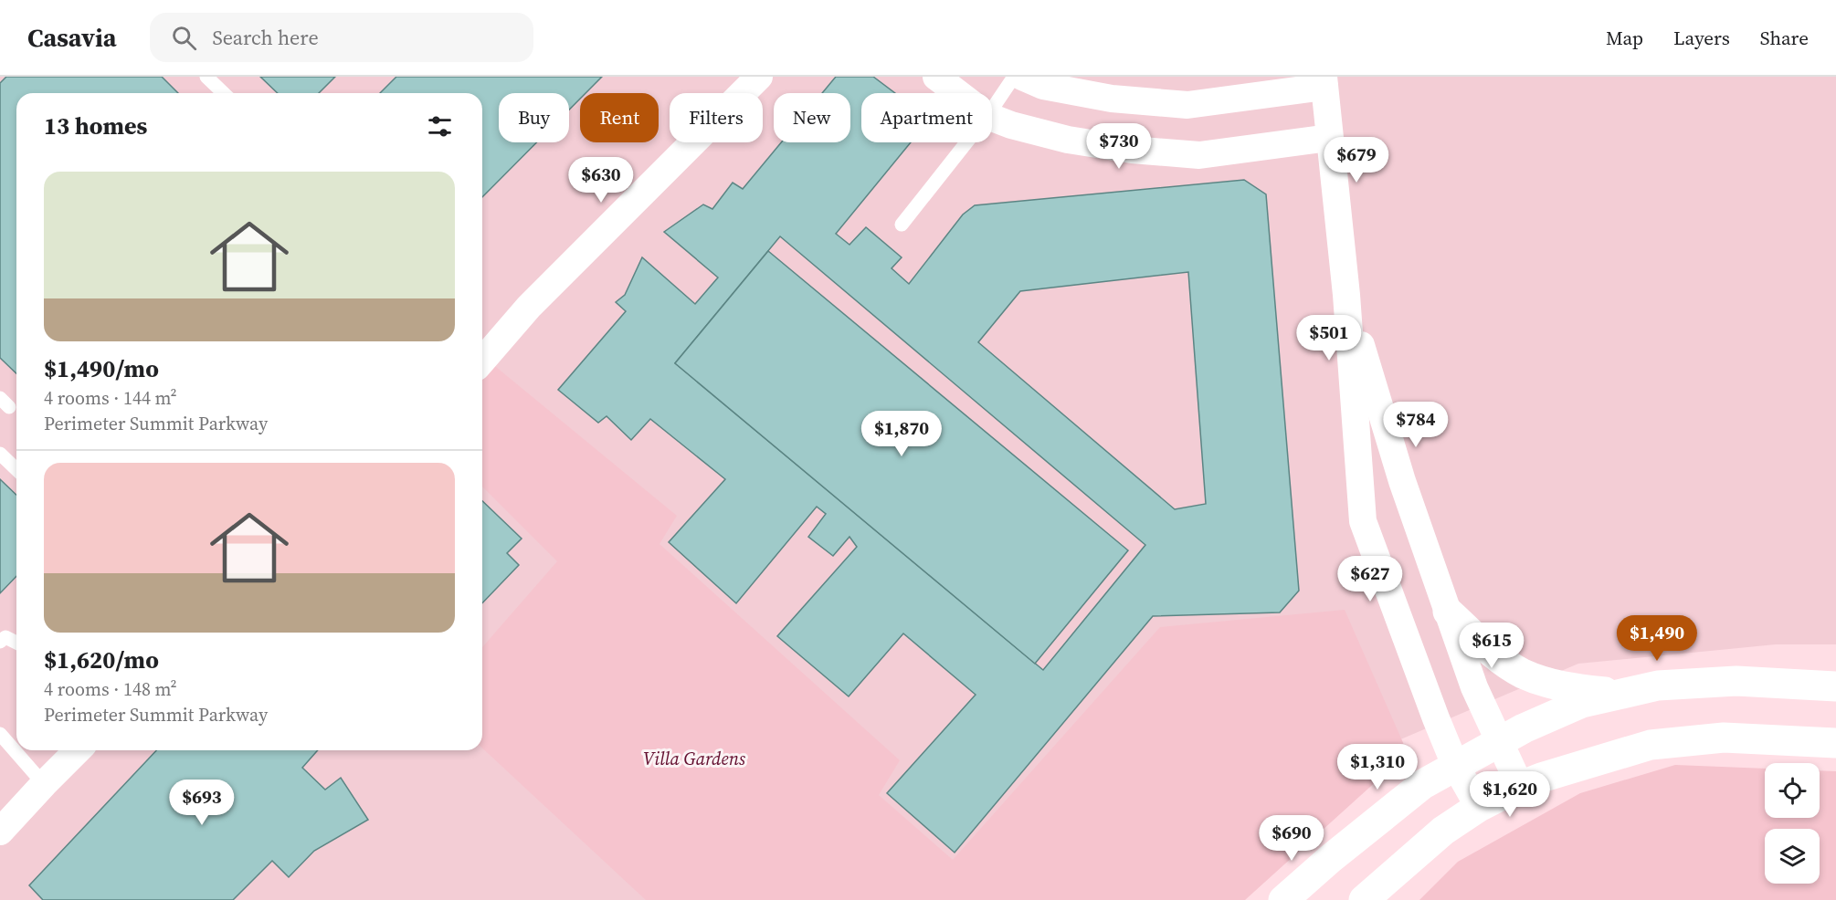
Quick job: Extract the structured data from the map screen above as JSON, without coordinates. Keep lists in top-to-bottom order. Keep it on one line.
{"parks":["Villa Gardens"],"page":{"header":"Casavia","search":"Search here","nav":["Map","Layers","Share"],"chip":["Buy","Rent","Filters","New","Apartment"],"heading":"13 homes","price":["$730","$679","$630","$501","$784","$1,870","$627","$1,490","$615","$1,310","$1,620","$693","$690"],"list":[{"name":"$1,490/mo","note":"4 rooms · 144 m² · Perimeter Summit Parkway"},{"name":"$1,620/mo","note":"4 rooms · 148 m² · Perimeter Summit Parkway"}]}}
